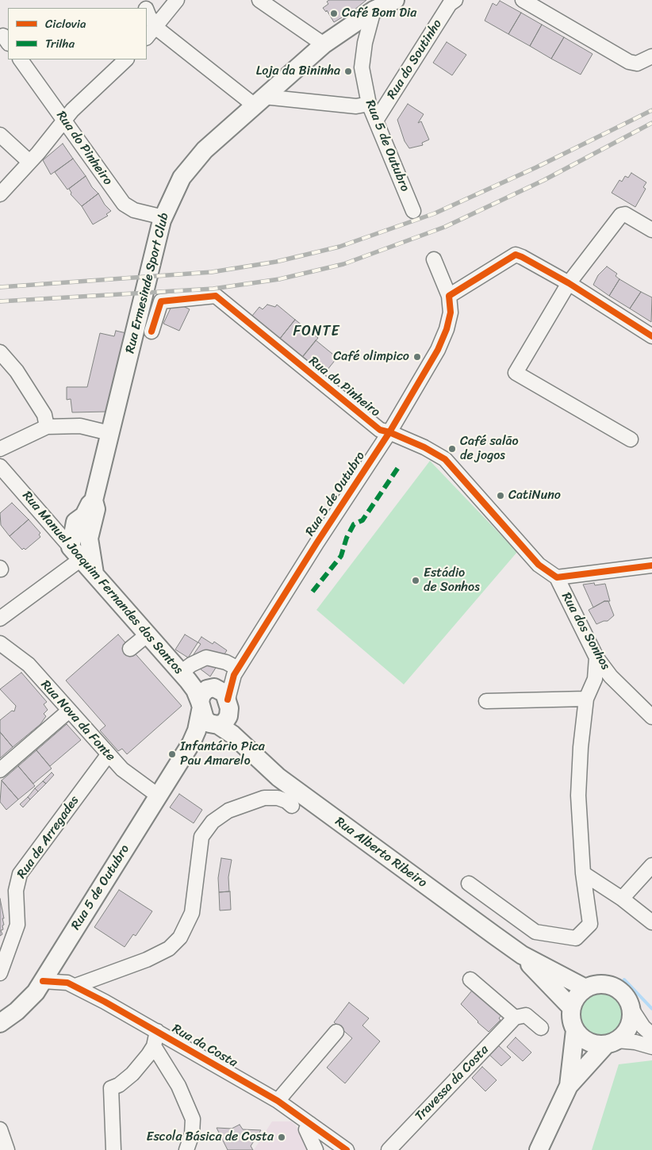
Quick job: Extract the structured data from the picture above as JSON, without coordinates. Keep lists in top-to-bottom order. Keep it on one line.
{"streets":{"main road":["Rua 5 de Outubro","Rua Ermesinde Sport Club","Rua Manuel Joaquim Fernandes dos Santos","Rua Alberto Ribeiro"],"street":["Rua do Soutinho","Rua do Pinheiro","Rua dos Sonhos","Rua Nova da Fonte","Rua de Arregades","Rua da Costa","Travessa da Costa"]},"crossings":[["Rua do Soutinho","Rua 5 de Outubro"],["Rua 5 de Outubro","Rua do Pinheiro"],["Rua 5 de Outubro","Rua Ermesinde Sport Club"],["Rua 5 de Outubro","Rua Manuel Joaquim Fernandes dos Santos"],["Rua 5 de Outubro","Rua Nova da Fonte"],["Rua 5 de Outubro","Rua Alberto Ribeiro"],["Rua 5 de Outubro","Rua da Costa"],["Rua do Pinheiro","Rua Ermesinde Sport Club"],["Rua do Pinheiro","Rua dos Sonhos"],["Rua Ermesinde Sport Club","Rua Manuel Joaquim Fernandes dos Santos"],["Rua Manuel Joaquim Fernandes dos Santos","Rua Alberto Ribeiro"],["Rua Nova da Fonte","Rua de Arregades"]],"districts":["FONTE"],"places":["Café Bom Dia","Loja da Bininha","Café olimpico","Café salão de jogos","CatiNuno","Estádio de Sonhos","Infantário Pica Pau Amarelo","Escola Básica de Costa"],"legend":["Ciclovia","Trilha"]}
